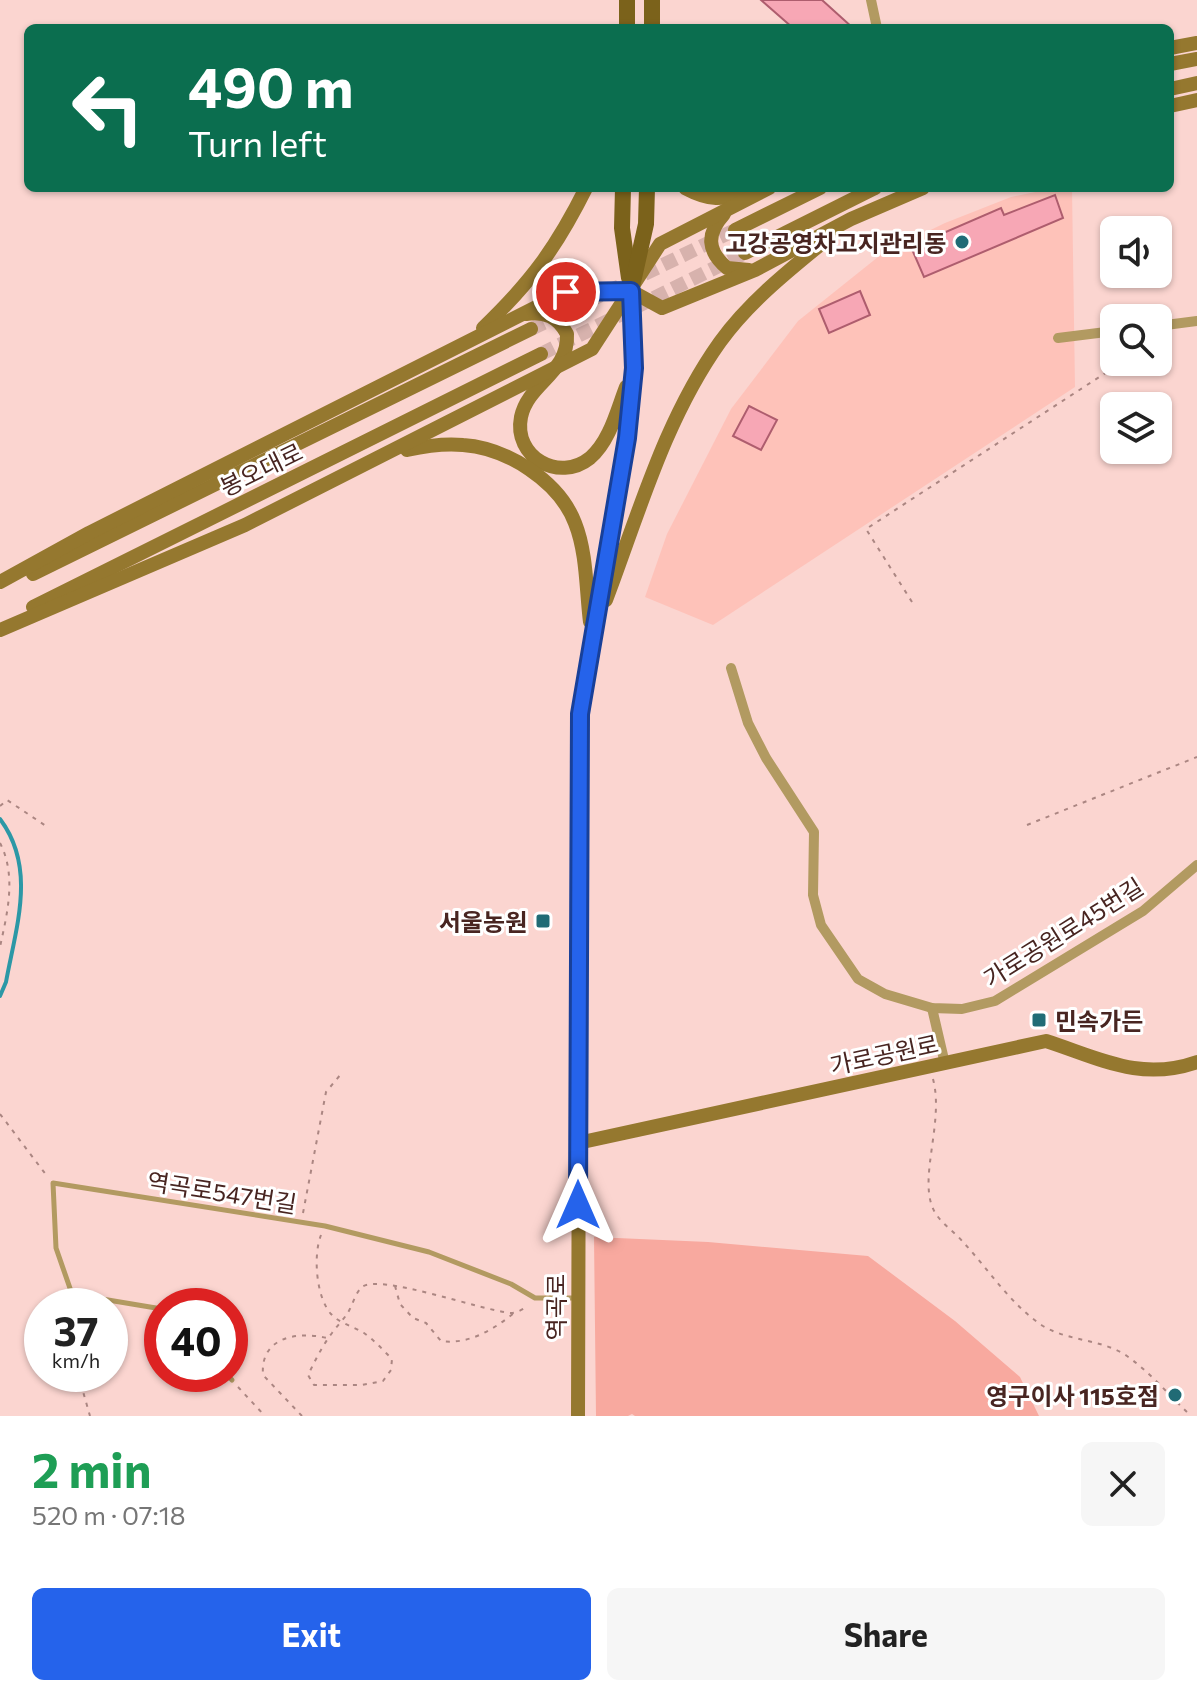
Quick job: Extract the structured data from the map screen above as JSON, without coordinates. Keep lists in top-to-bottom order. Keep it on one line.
{"streets":{"street":["봉오대로","가로공원로45번길","가로공원로","역곡로"],"lane":["역곡로547번길"]},"crossings":[["가로공원로","역곡로"],["역곡로547번길","역곡로"]],"places":{"other":["고강공영차고지관리동","영구이사 115호점"],"transit":["서울농원","민속가든"]},"page":{"turn":["490 m","Turn left"],"speed":"37 km/h","limit":"40","heading":["2 min","520 m · 07:18"],"buttons":["Exit","Share"]}}
